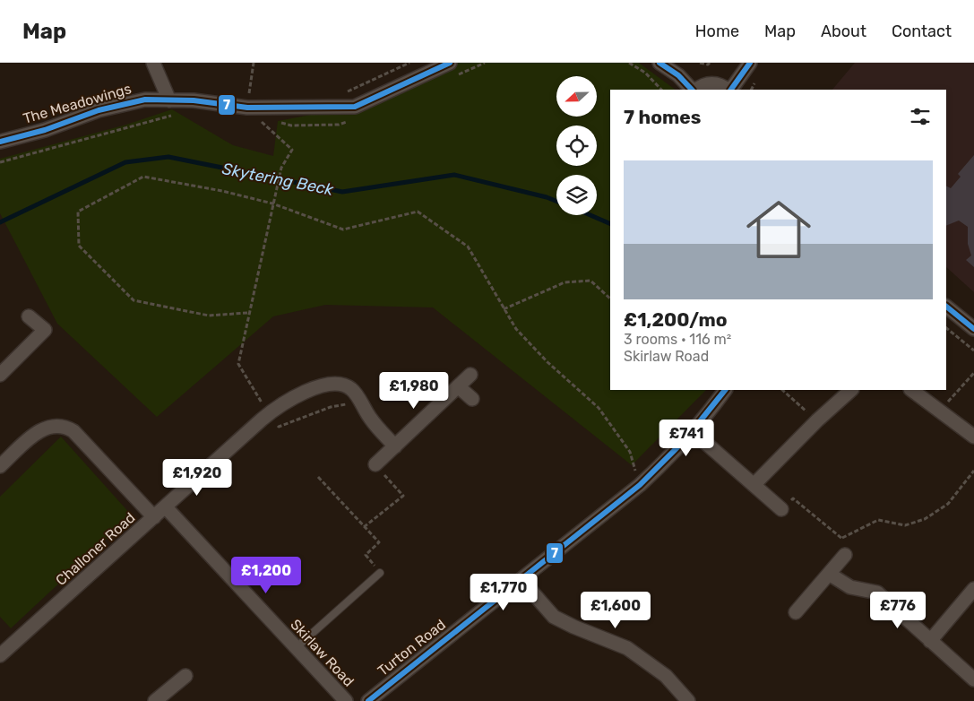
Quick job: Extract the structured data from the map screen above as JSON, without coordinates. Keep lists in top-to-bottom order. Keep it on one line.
{"streets":{"street":["The Meadowings","Challoner Road","Turton Road","Skirlaw Road"]},"crossings":[["Challoner Road","Skirlaw Road"]],"water":["Skytering Beck"],"lines":["transit line 7"],"north":"left","page":{"header":"Map","nav":["Home","Map","About","Contact"],"heading":"7 homes","list":[{"name":"£1,200/mo","note":"3 rooms · 116 m² · Skirlaw Road"}],"price":["£1,980","£741","£1,920","£1,200","£1,770","£1,600","£776"]}}
